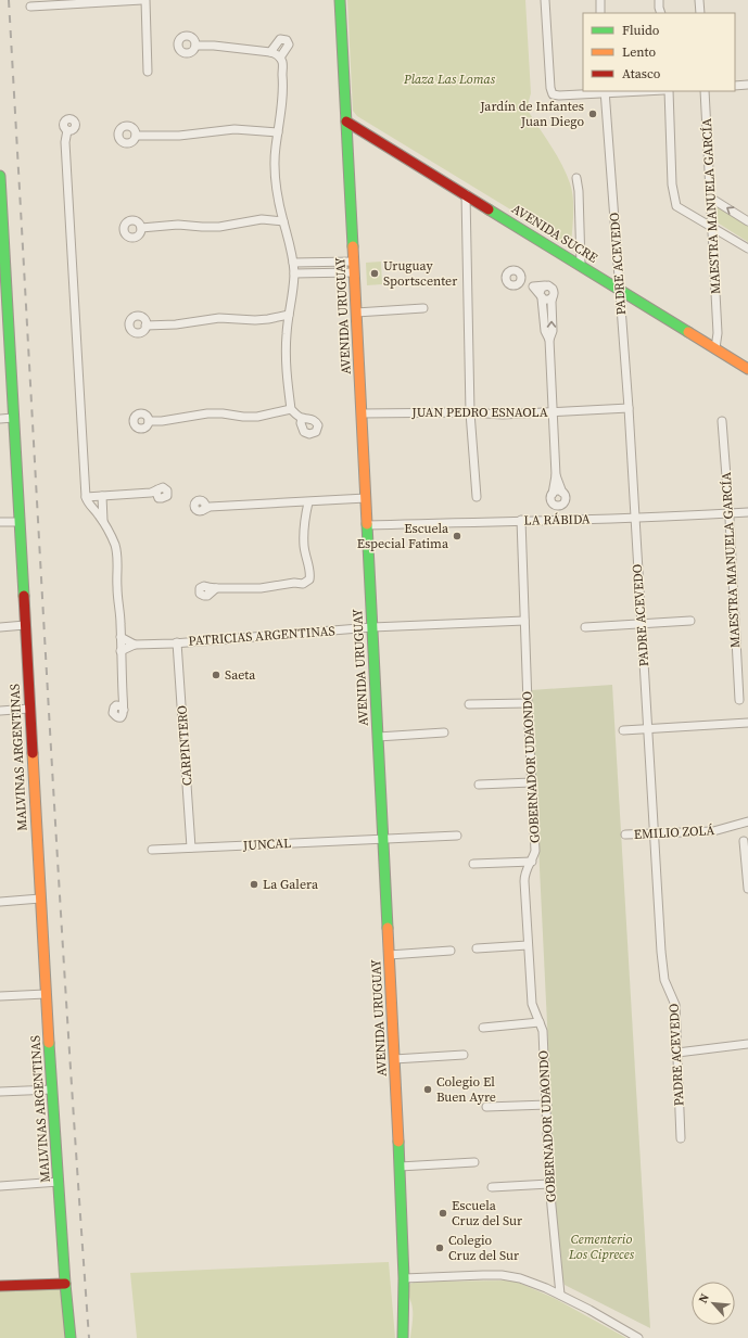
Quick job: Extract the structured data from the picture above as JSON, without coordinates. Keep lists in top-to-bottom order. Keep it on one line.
{"streets":{"main road":["AVENIDA SUCRE","AVENIDA URUGUAY","MALVINAS ARGENTINAS"],"street":["MAESTRA MANUELA GARCÍA","PADRE ACEVEDO","JUAN PEDRO ESNAOLA","LA RÁBIDA","PATRICIAS ARGENTINAS","CARPINTERO","GOBERNADOR UDAONDO","EMILIO ZOLÁ","JUNCAL"]},"crossings":[["MAESTRA MANUELA GARCÍA","AVENIDA SUCRE"],["MAESTRA MANUELA GARCÍA","LA RÁBIDA"],["AVENIDA SUCRE","PADRE ACEVEDO"],["AVENIDA SUCRE","AVENIDA URUGUAY"],["PADRE ACEVEDO","JUAN PEDRO ESNAOLA"],["PADRE ACEVEDO","LA RÁBIDA"],["PADRE ACEVEDO","EMILIO ZOLÁ"],["AVENIDA URUGUAY","JUAN PEDRO ESNAOLA"],["AVENIDA URUGUAY","LA RÁBIDA"],["AVENIDA URUGUAY","PATRICIAS ARGENTINAS"],["AVENIDA URUGUAY","JUNCAL"],["LA RÁBIDA","GOBERNADOR UDAONDO"],["PATRICIAS ARGENTINAS","CARPINTERO"],["PATRICIAS ARGENTINAS","GOBERNADOR UDAONDO"],["CARPINTERO","JUNCAL"]],"parks":["Plaza Las Lomas","Cementerio Los Cipreces"],"places":["Jardín de Infantes Juan Diego","Uruguay Sportscenter","Escuela Especial Fatima","Saeta","La Galera","Colegio El Buen Ayre","Escuela Cruz del Sur","Colegio Cruz del Sur"],"legend":["Fluido","Lento","Atasco"],"north":"top left"}
